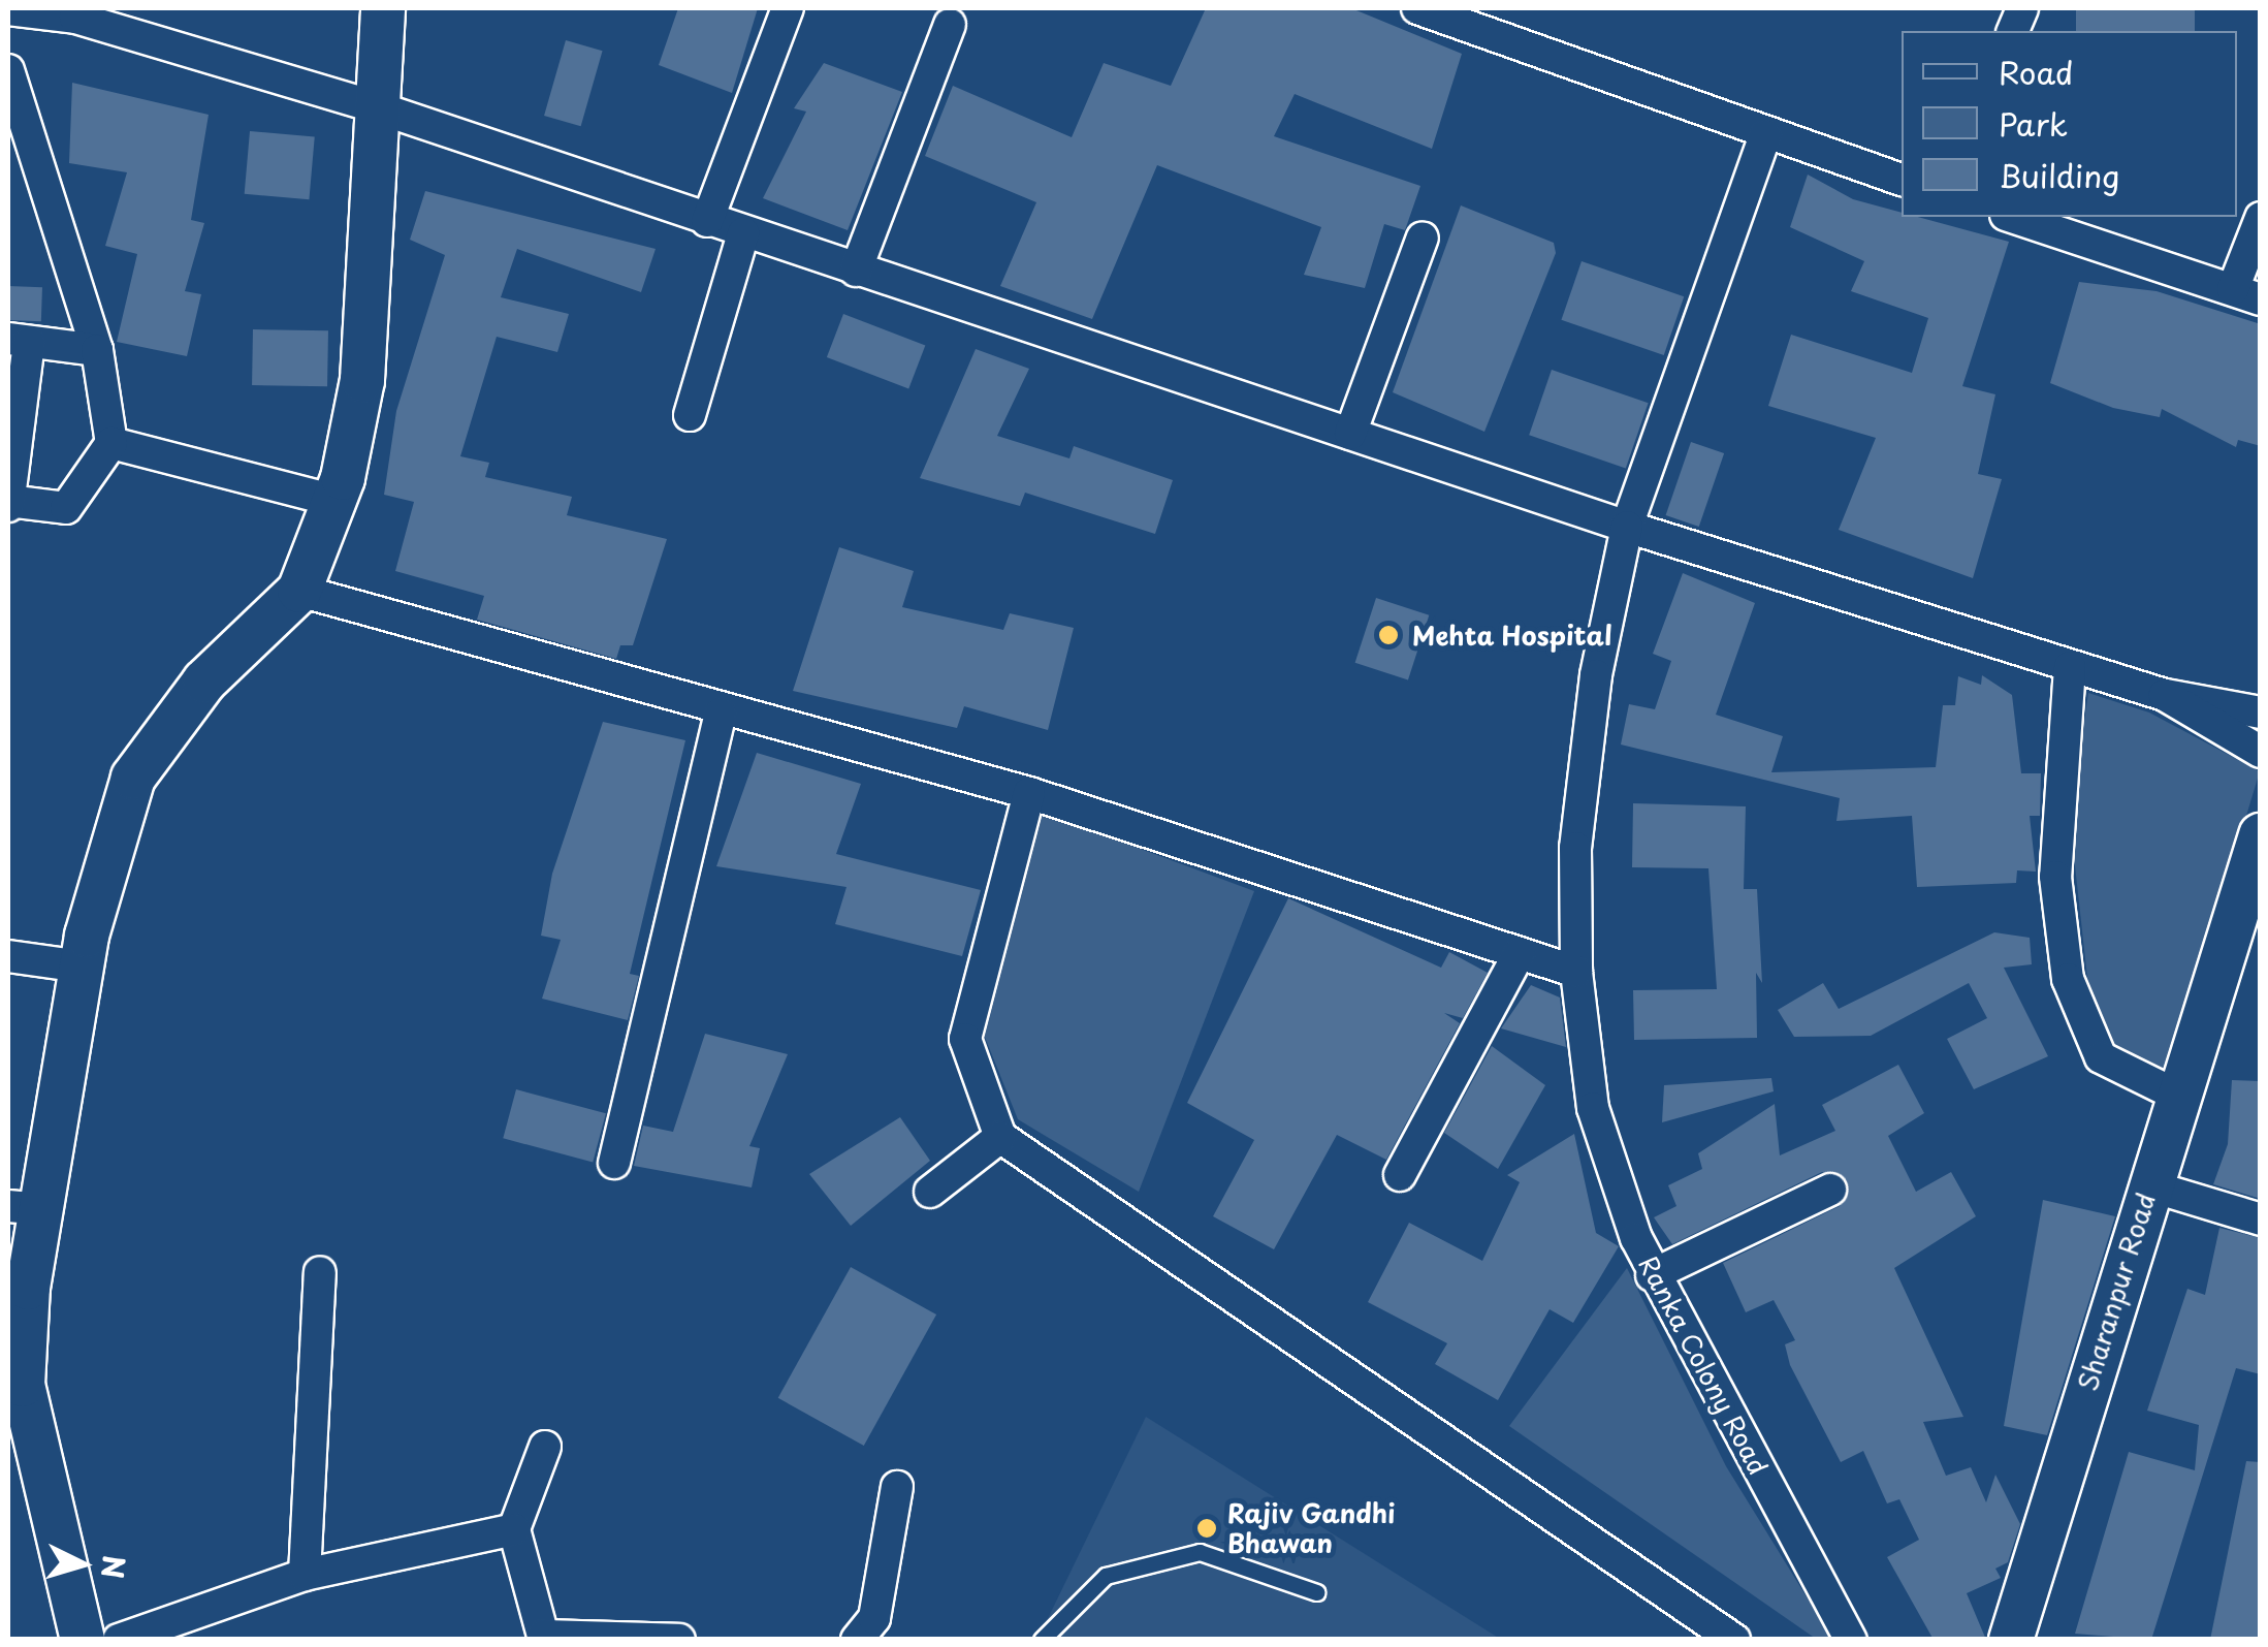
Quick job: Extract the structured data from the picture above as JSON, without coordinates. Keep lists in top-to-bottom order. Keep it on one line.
{"streets":{"street":["Sharanpur Road","Ranka Colony Road"]},"places":["Mehta Hospital","Rajiv Gandhi Bhawan"],"legend":["Road","Park","Building"],"north":"right"}
